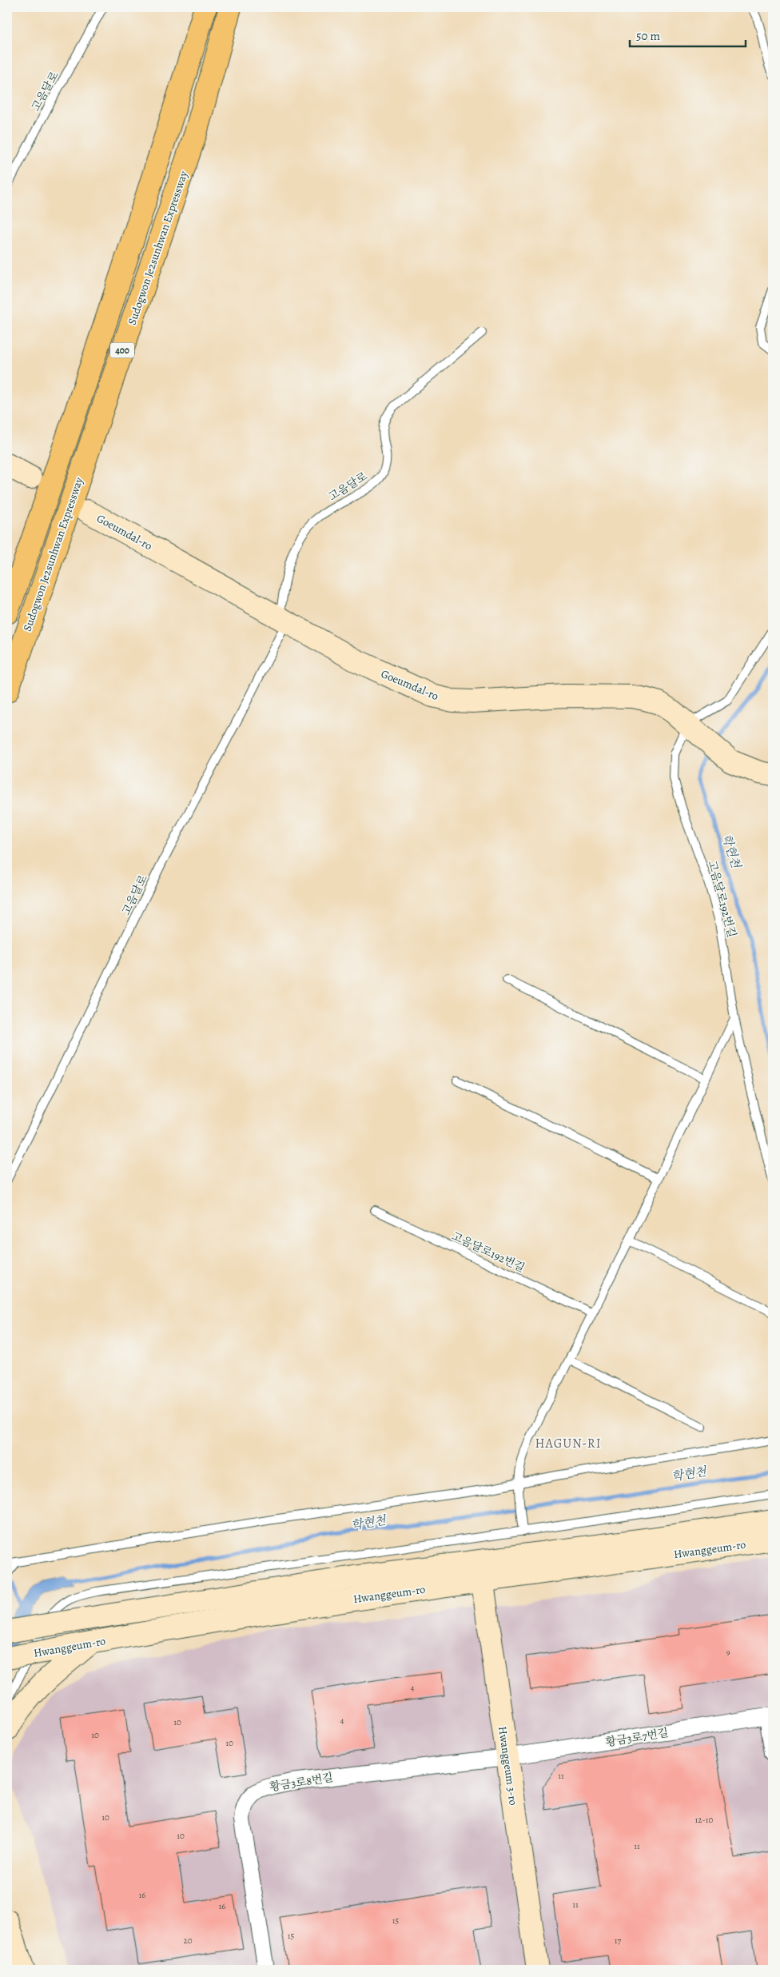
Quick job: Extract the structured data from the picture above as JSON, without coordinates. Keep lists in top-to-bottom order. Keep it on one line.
{"streets":{"highway":["Sudogwon Je2sunhwan Expressway","400"],"street":["Goeumdal-ro","Hwanggeum-ro","황금3로7번길","Hwanggeum 3-ro","황금3로8번길"],"lane":["고음달로","고음달로192번길"]},"crossings":[["고음달로","Goeumdal-ro"],["Goeumdal-ro","고음달로192번길"],["Hwanggeum-ro","Hwanggeum 3-ro"],["황금3로7번길","Hwanggeum 3-ro"],["황금3로7번길","황금3로8번길"],["Hwanggeum 3-ro","황금3로8번길"]],"districts":["HAGUN-RI"],"water":["학현천"],"house_numbers":["9","4","4","10","10","10","11","10","12-10","10","11","16","11","16","15","15","20","17"],"scale_bar":"50 m"}
